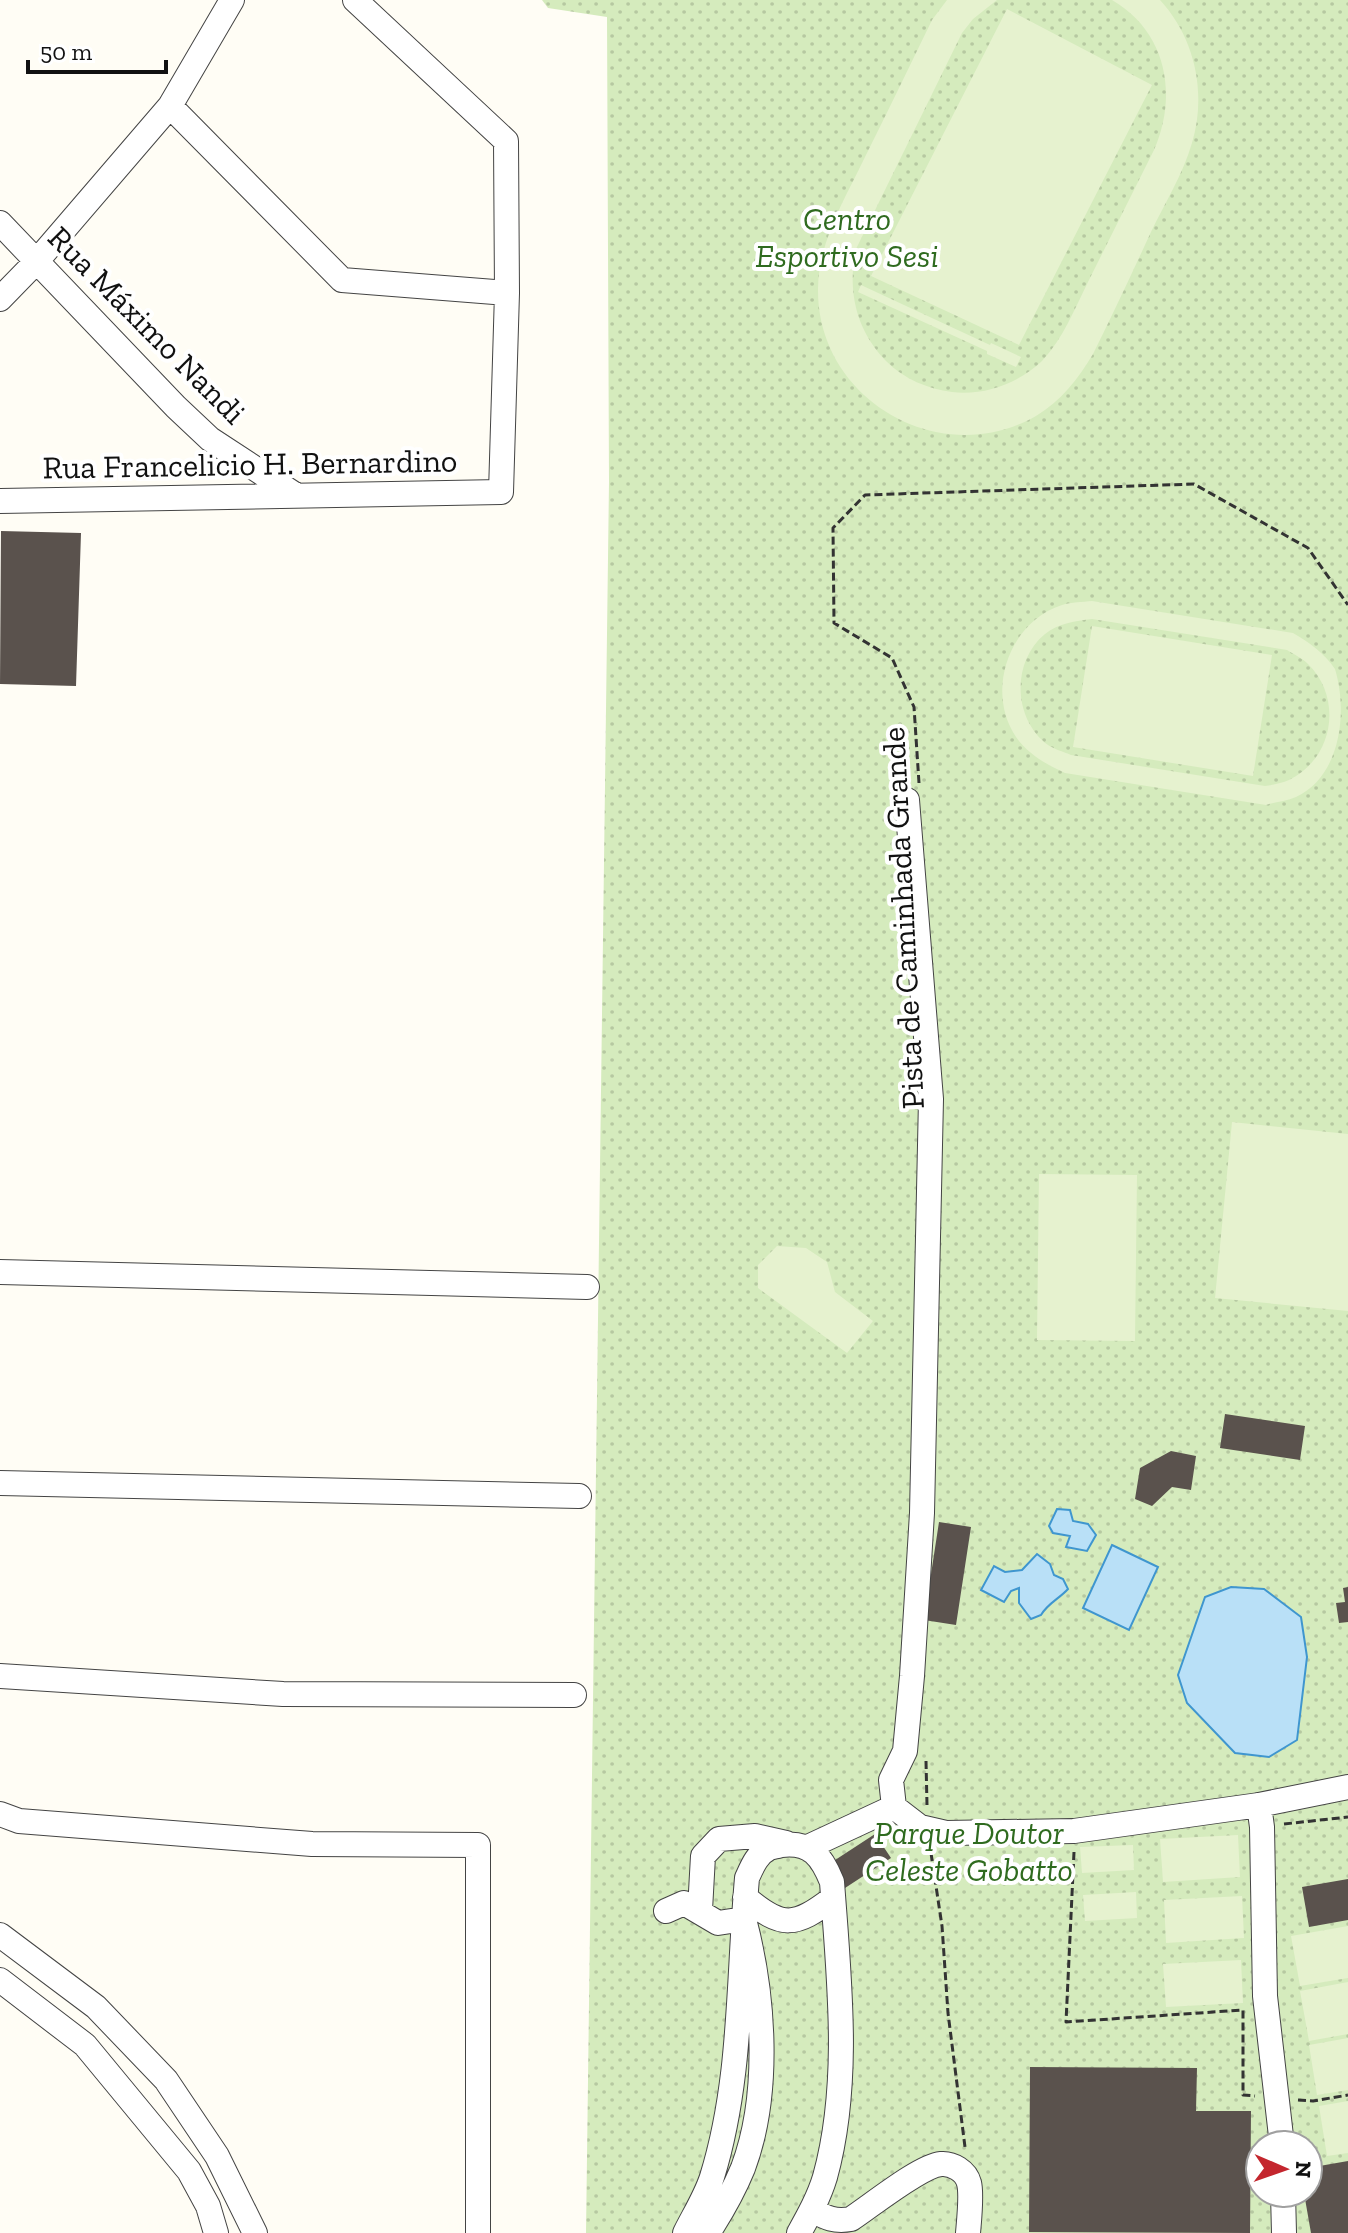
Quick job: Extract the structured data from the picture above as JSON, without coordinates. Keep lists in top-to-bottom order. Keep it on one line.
{"streets":{"street":["Rua Máximo Nandi","Rua Francelicio H. Bernardino"],"path":["Pista de Caminhada Grande"]},"crossings":[["Rua Máximo Nandi","Rua Francelicio H. Bernardino"]],"parks":["Centro Esportivo Sesi","Parque Doutor Celeste Gobatto"],"scale_bar":"50 m","north":"right"}
